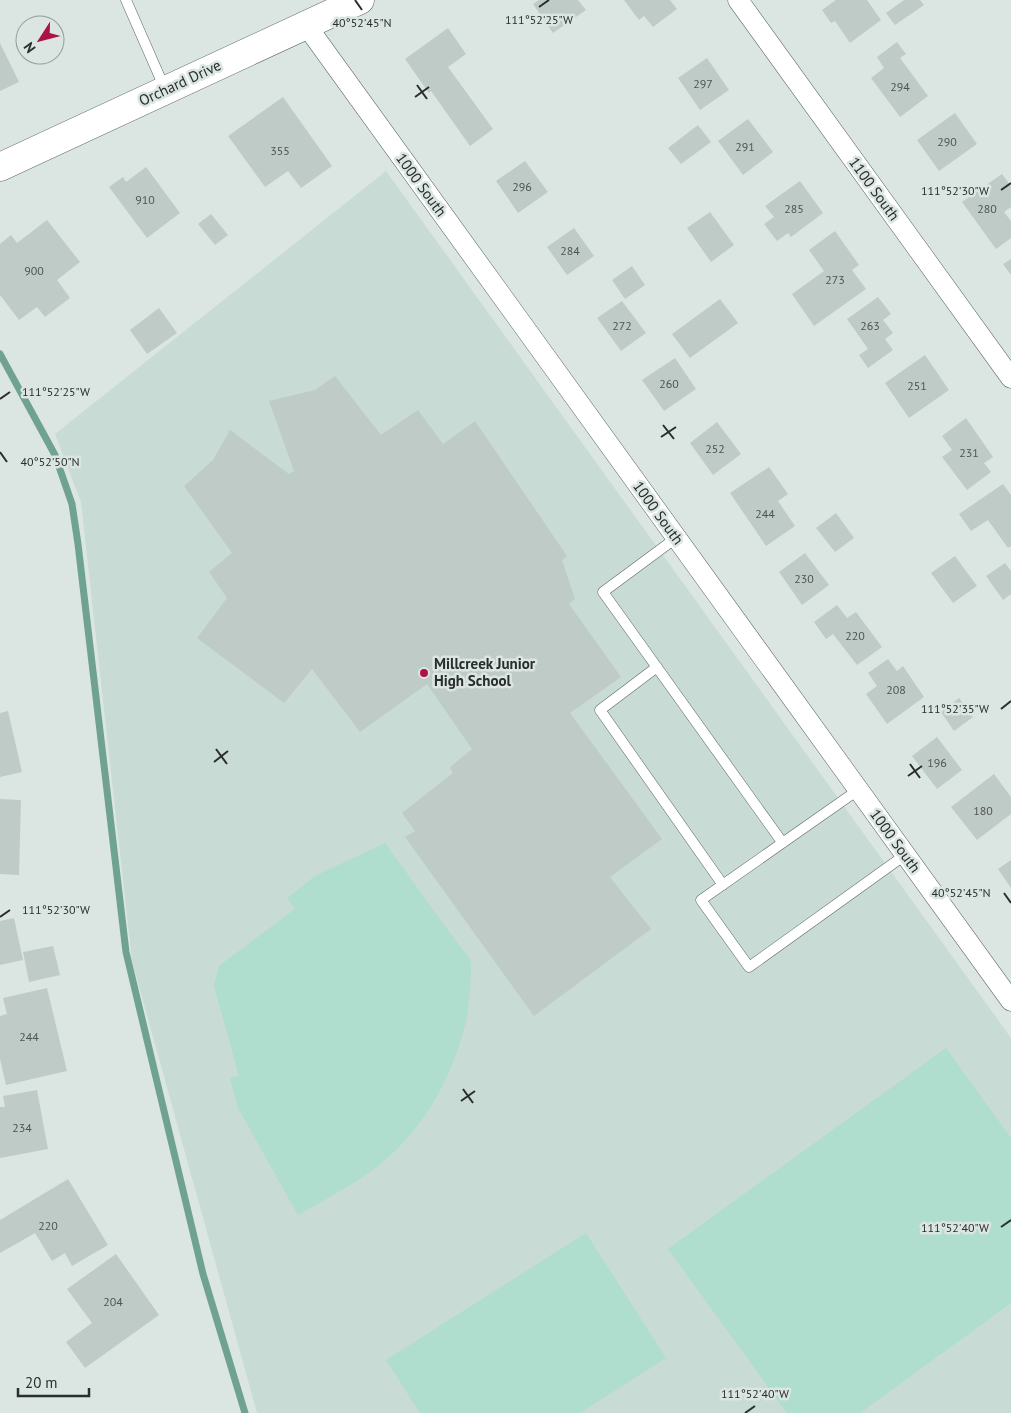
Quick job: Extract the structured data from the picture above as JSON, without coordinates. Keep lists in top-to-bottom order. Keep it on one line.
{"streets":{"main road":["Orchard Drive"],"street":["1000 South","1100 South"]},"crossings":[["Orchard Drive","1000 South"]],"places":["Millcreek Junior High School"],"house_numbers":["297","294","290","291","355","296","910","285","280","284","900","273","272","263","260","251","252","231","244","230","220","208","196","180","244","234","220","204"],"scale_bar":"20 m","north":"bottom left","coordinates":["111°52'25\"W","40°52'45\"N","111°52'30\"W","40°52'50\"N","111°52'35\"W","111°52'40\"W"]}
